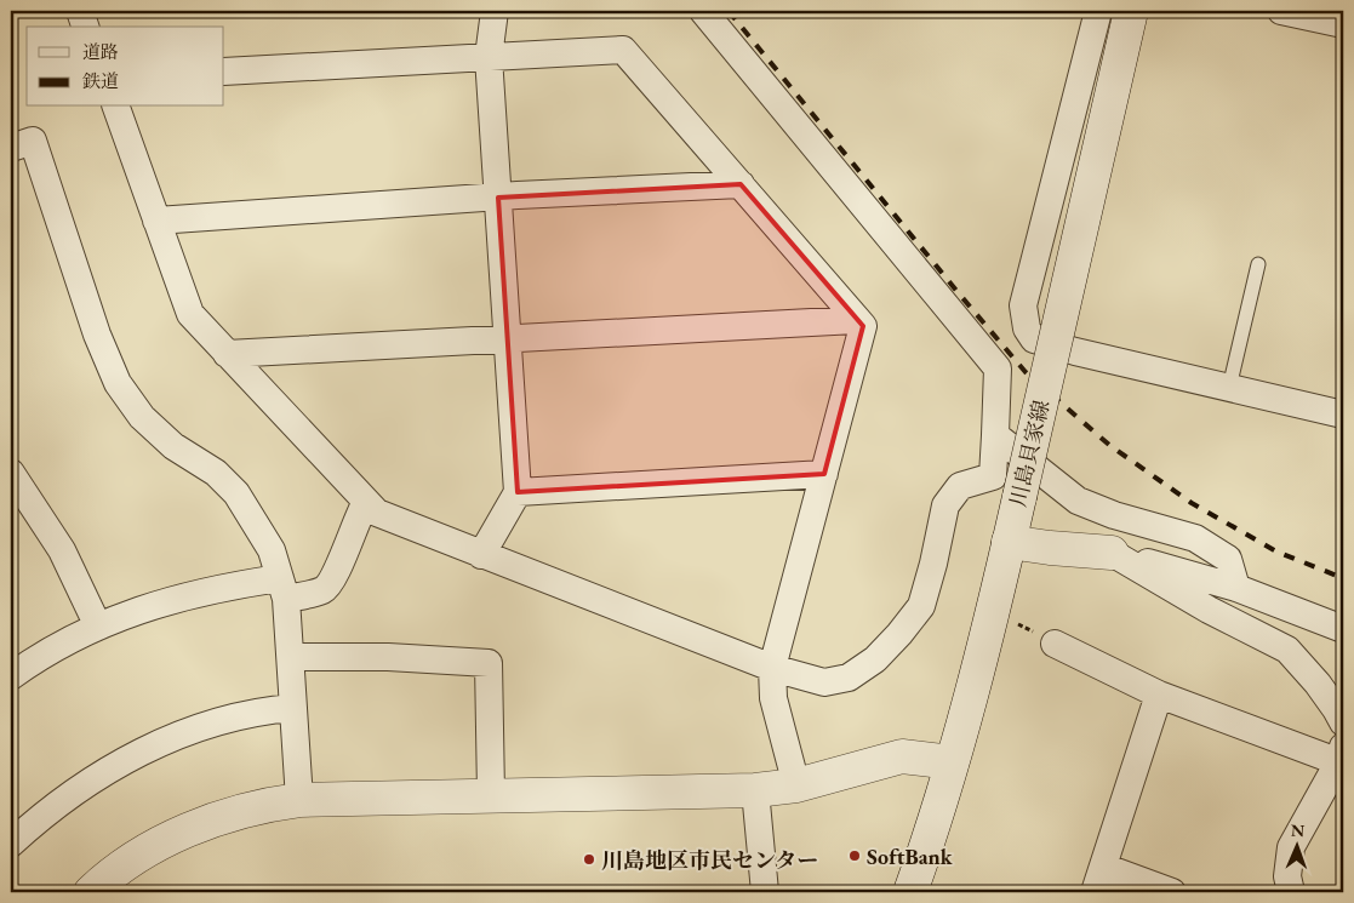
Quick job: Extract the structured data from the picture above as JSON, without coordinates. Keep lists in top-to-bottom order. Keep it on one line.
{"streets":{"street":["川島貝家線"]},"places":["SoftBank","川島地区市民センター"],"legend":["道路","鉄道"],"north":"top"}
